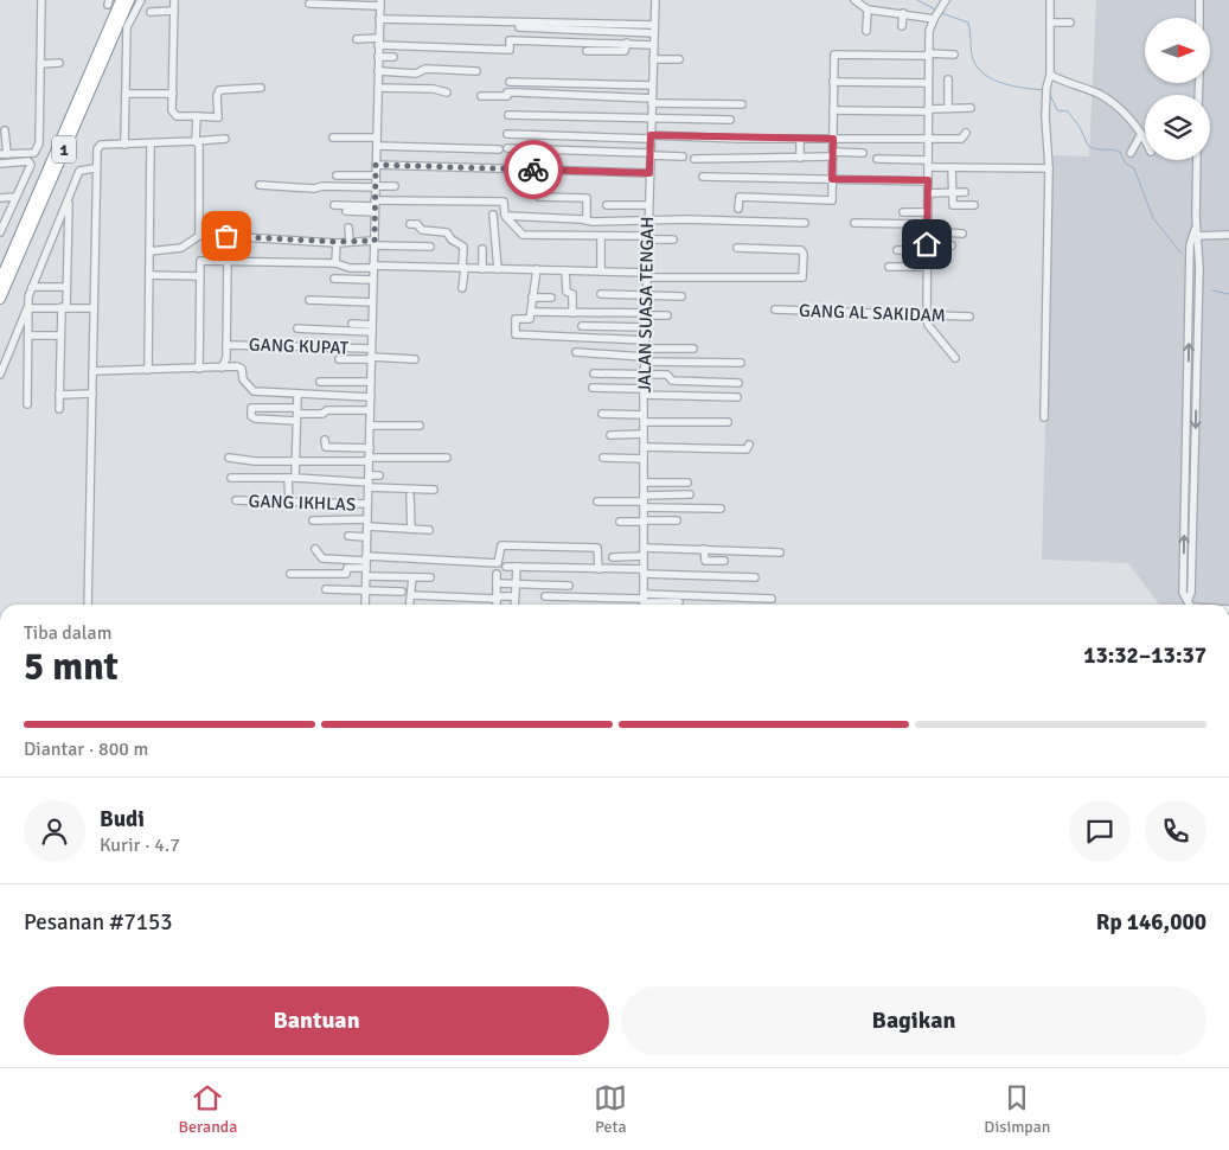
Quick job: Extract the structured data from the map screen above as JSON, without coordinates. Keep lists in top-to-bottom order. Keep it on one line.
{"streets":{"highway":["1"],"street":["JALAN SUASA TENGAH","GANG AL SAKIDAM","GANG KUPAT","GANG IKHLAS"]},"north":"right","page":{"heading":["5 mnt","Tiba dalam","13:32–13:37"],"panel":["Budi","Kurir · 4.7","Pesanan #7153","Rp 146,000"],"bar":"Diantar · 800 m","buttons":["Bantuan","Bagikan"],"tabs":["Beranda","Peta","Disimpan"]}}
